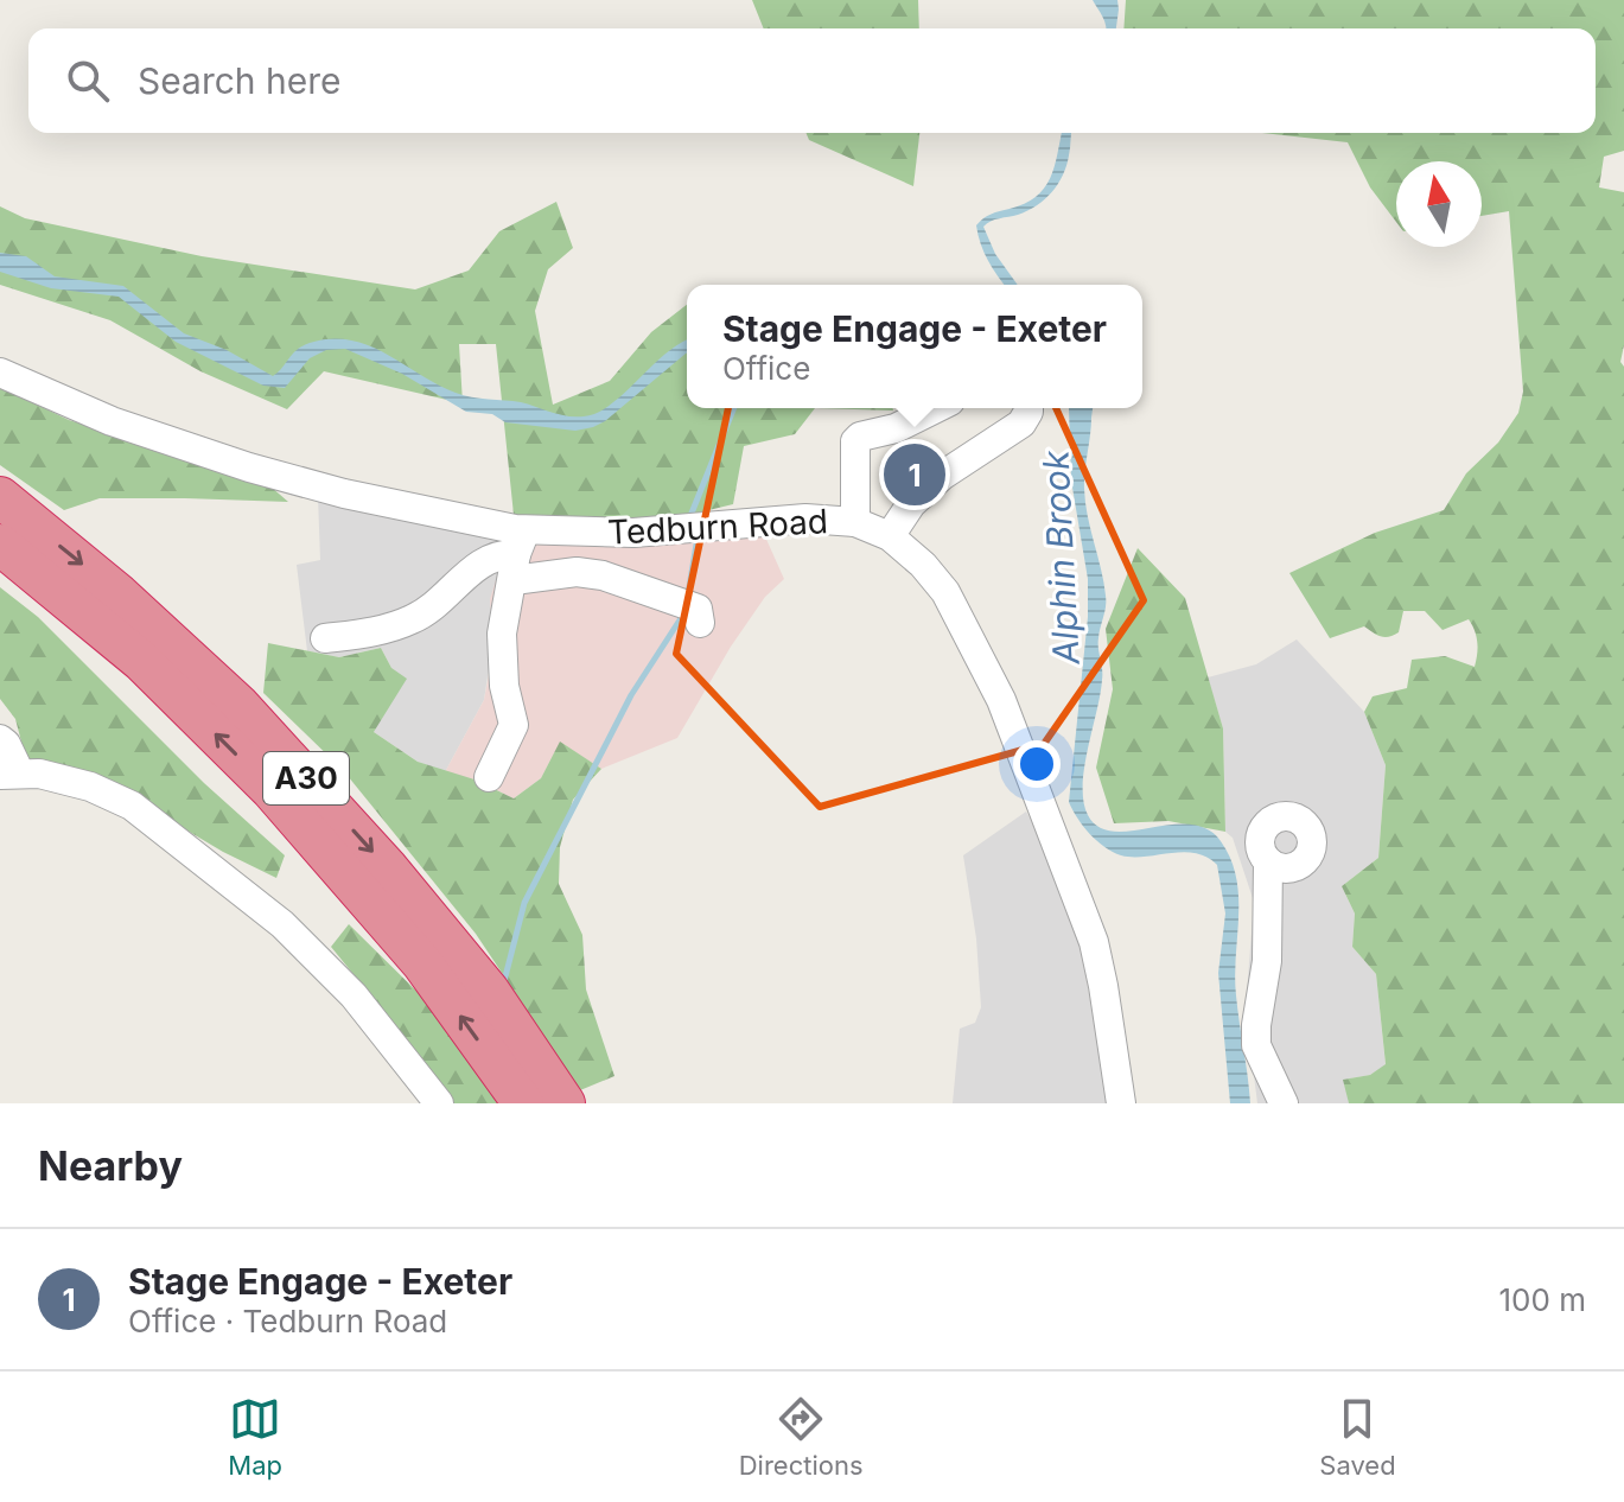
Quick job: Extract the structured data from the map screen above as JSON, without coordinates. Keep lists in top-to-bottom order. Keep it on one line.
{"streets":{"highway":["A30"],"street":["Tedburn Road"]},"water":["Alphin Brook"],"north":"top","page":{"search":"Search here","popup":["Stage Engage - Exeter","Office"],"pins":"1","heading":"Nearby","list":[{"mark":"1","name":"Stage Engage - Exeter","note":"Office · Tedburn Road","value":"100 m"}],"nav":["Map","Directions","Saved"]}}
